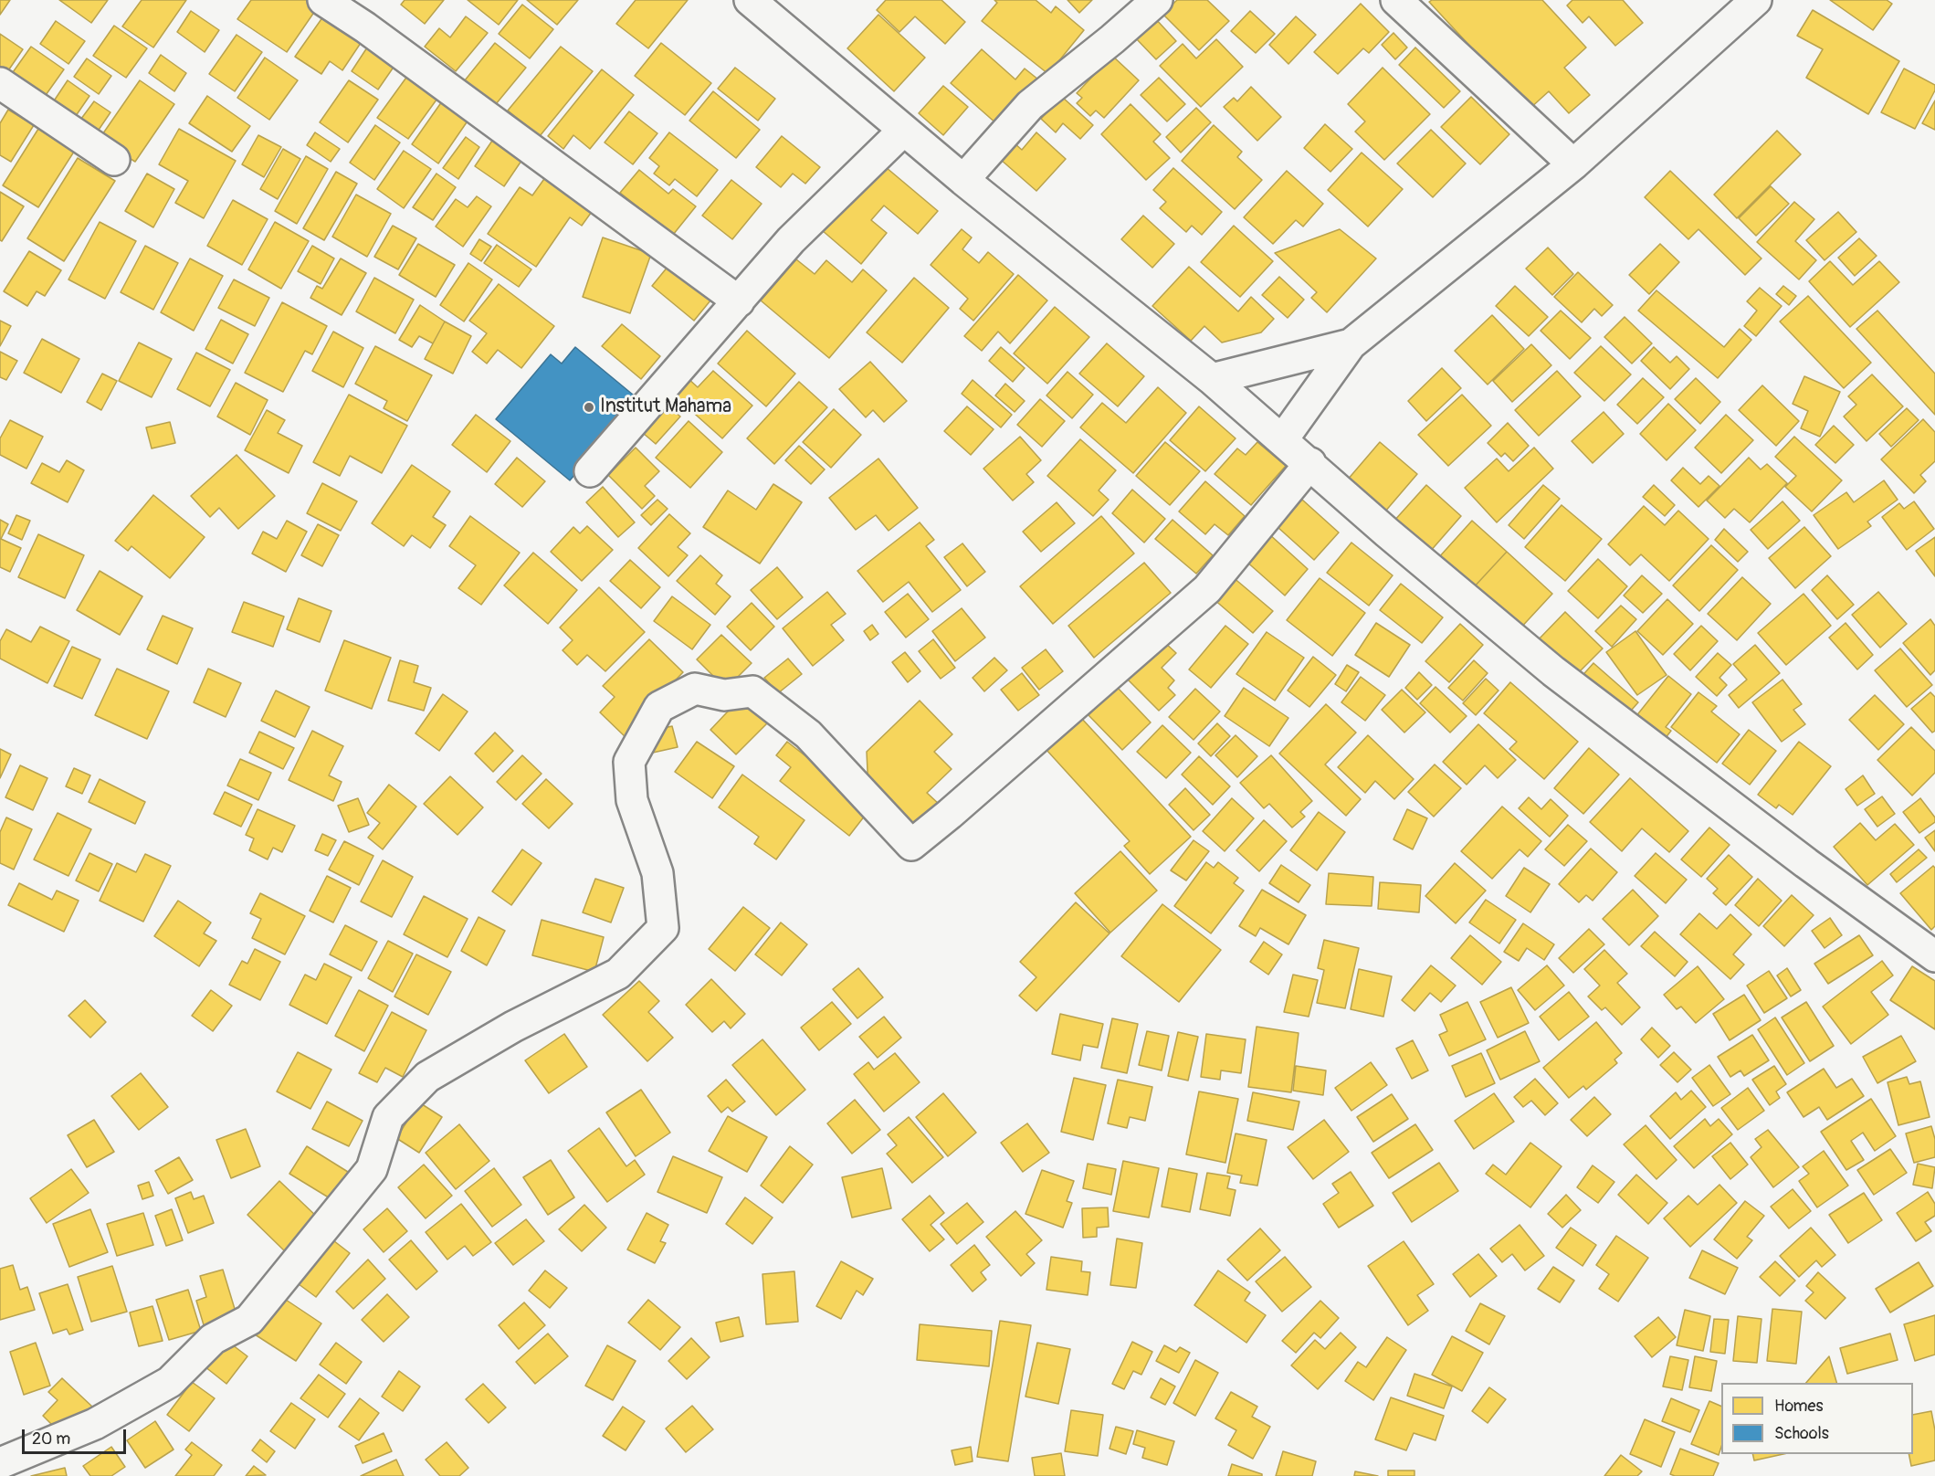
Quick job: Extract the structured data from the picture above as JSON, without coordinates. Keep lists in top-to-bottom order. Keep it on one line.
{"places":["Institut Mahama"],"legend":["Homes","Schools"],"scale_bar":"20 m"}
